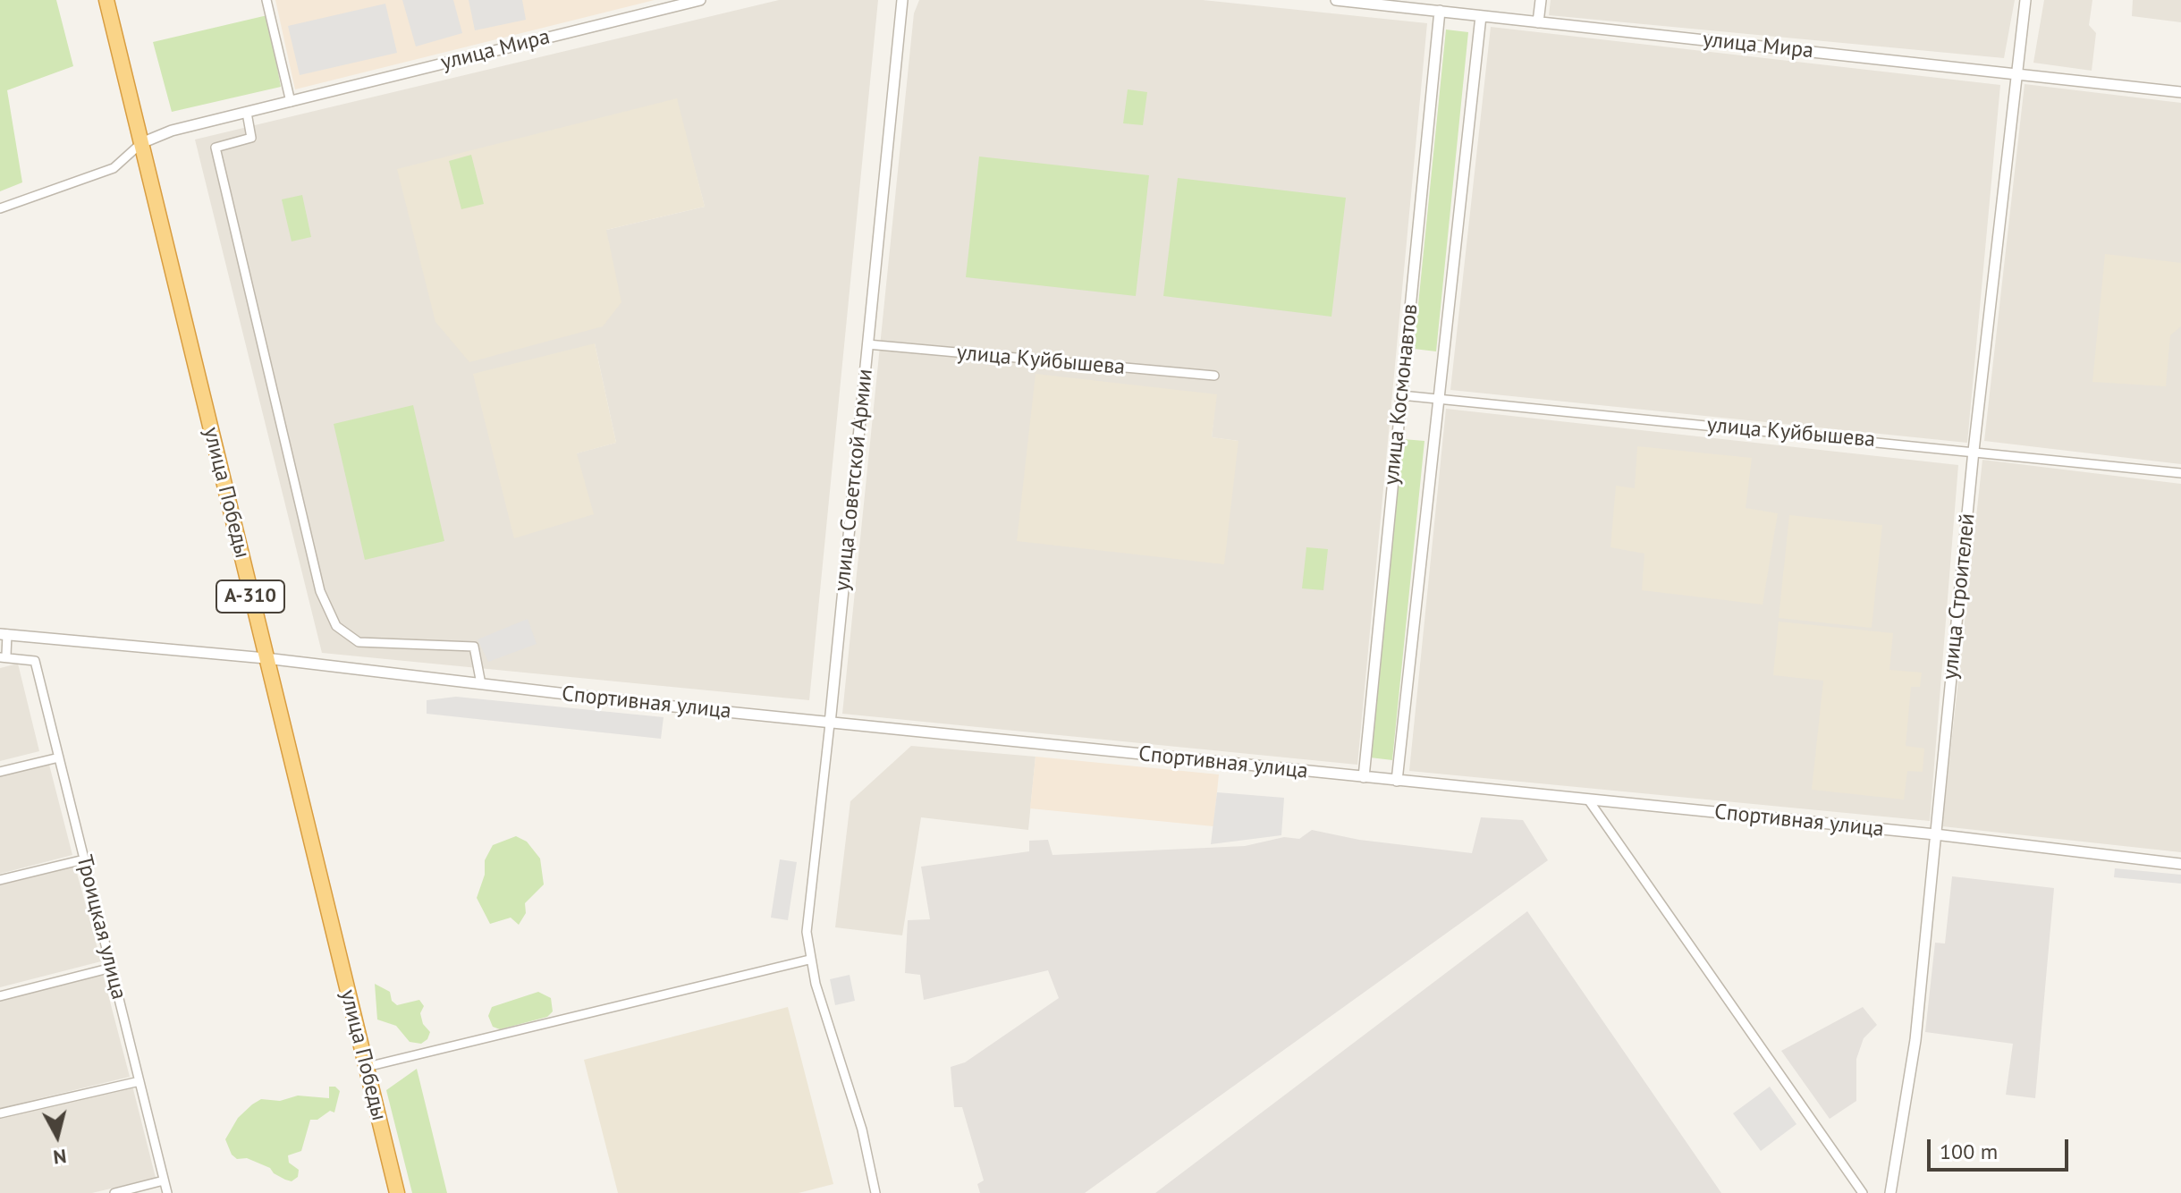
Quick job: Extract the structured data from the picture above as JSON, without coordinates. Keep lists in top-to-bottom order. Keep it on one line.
{"streets":{"highway":["улица Победы","А-310"],"street":["улица Мира","улица Куйбышева","улица Космонавтов","улица Советской Армии","улица Строителей","Спортивная улица","Троицкая улица"]},"crossings":[["улица Мира","улица Космонавтов"],["улица Мира","улица Победы"],["улица Мира","улица Строителей"],["улица Куйбышева","улица Космонавтов"],["улица Куйбышева","улица Советской Армии"],["улица Куйбышева","улица Строителей"],["улица Космонавтов","Спортивная улица"],["улица Советской Армии","Спортивная улица"],["улица Победы","Спортивная улица"],["улица Строителей","Спортивная улица"]],"scale_bar":"100 m","north":"bottom"}
